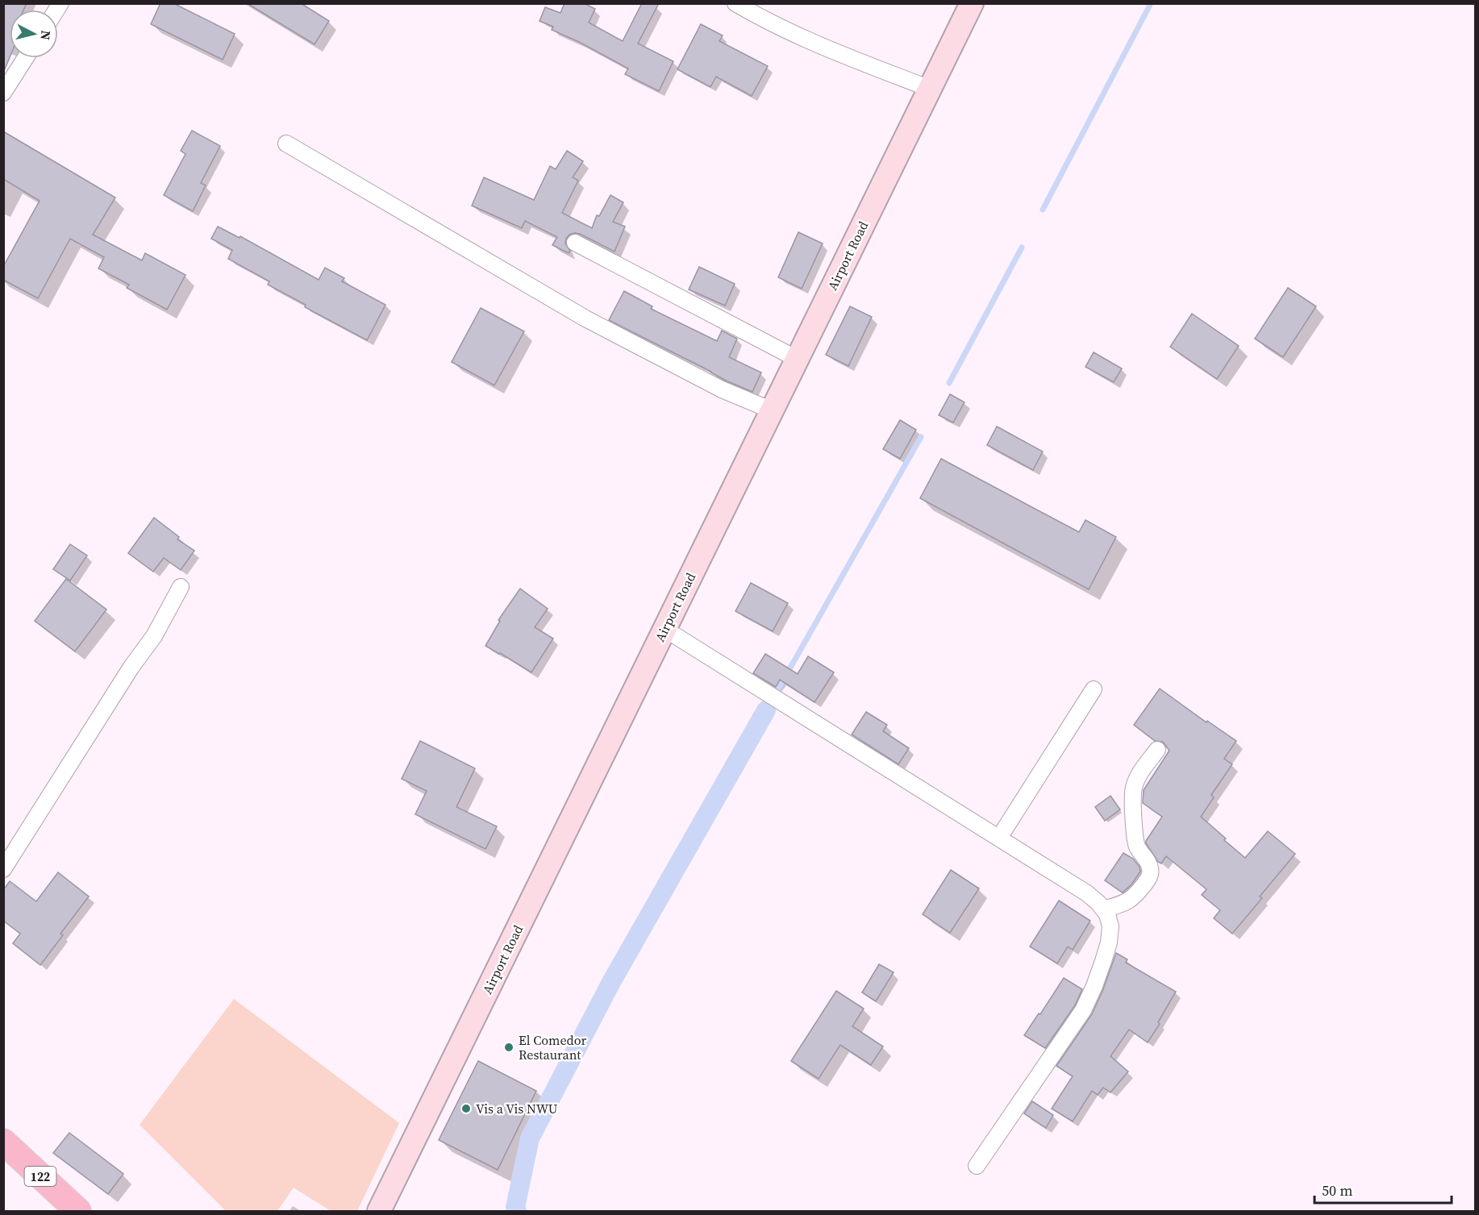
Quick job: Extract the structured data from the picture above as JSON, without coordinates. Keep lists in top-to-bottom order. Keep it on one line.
{"streets":{"main road":["Airport Road","122"]},"places":["El Comedor Restaurant","Vis a Vis NWU"],"scale_bar":"50 m","north":"right"}
